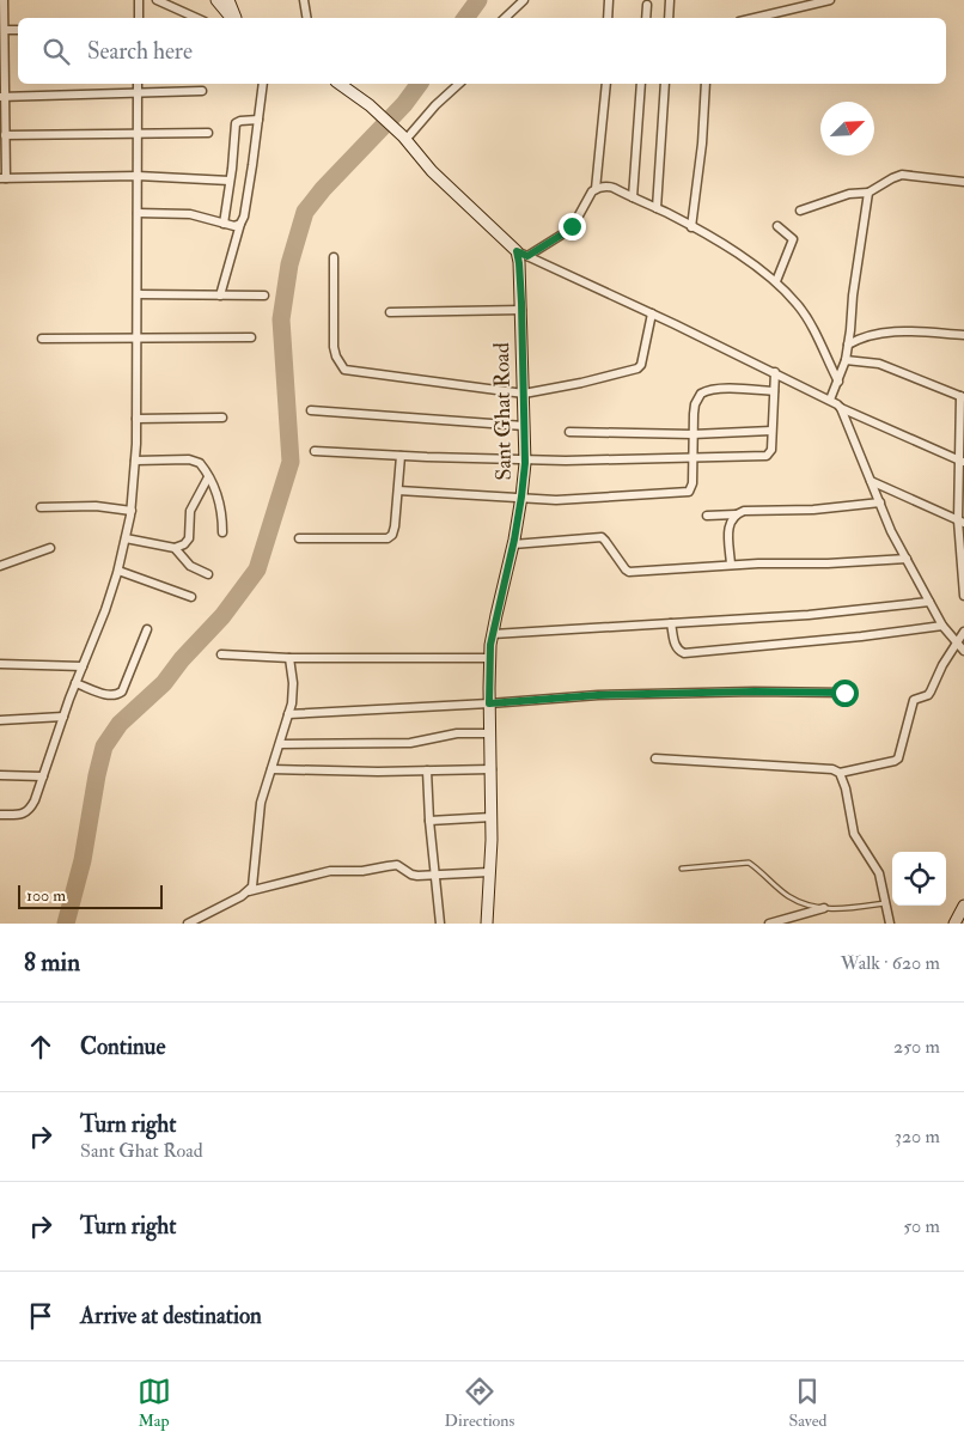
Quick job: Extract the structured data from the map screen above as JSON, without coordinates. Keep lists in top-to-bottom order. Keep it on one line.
{"streets":{"street":["Sant Ghat Road"]},"scale_bar":"100 m","north":"top right","page":{"search":"Search here","scale":"100 m","heading":["8 min","Walk · 620 m"],"list":[["Continue","250 m"],["Turn right","Sant Ghat Road","320 m"],["Turn right","50 m"],"Arrive at destination"],"nav":["Map","Directions","Saved"]}}
